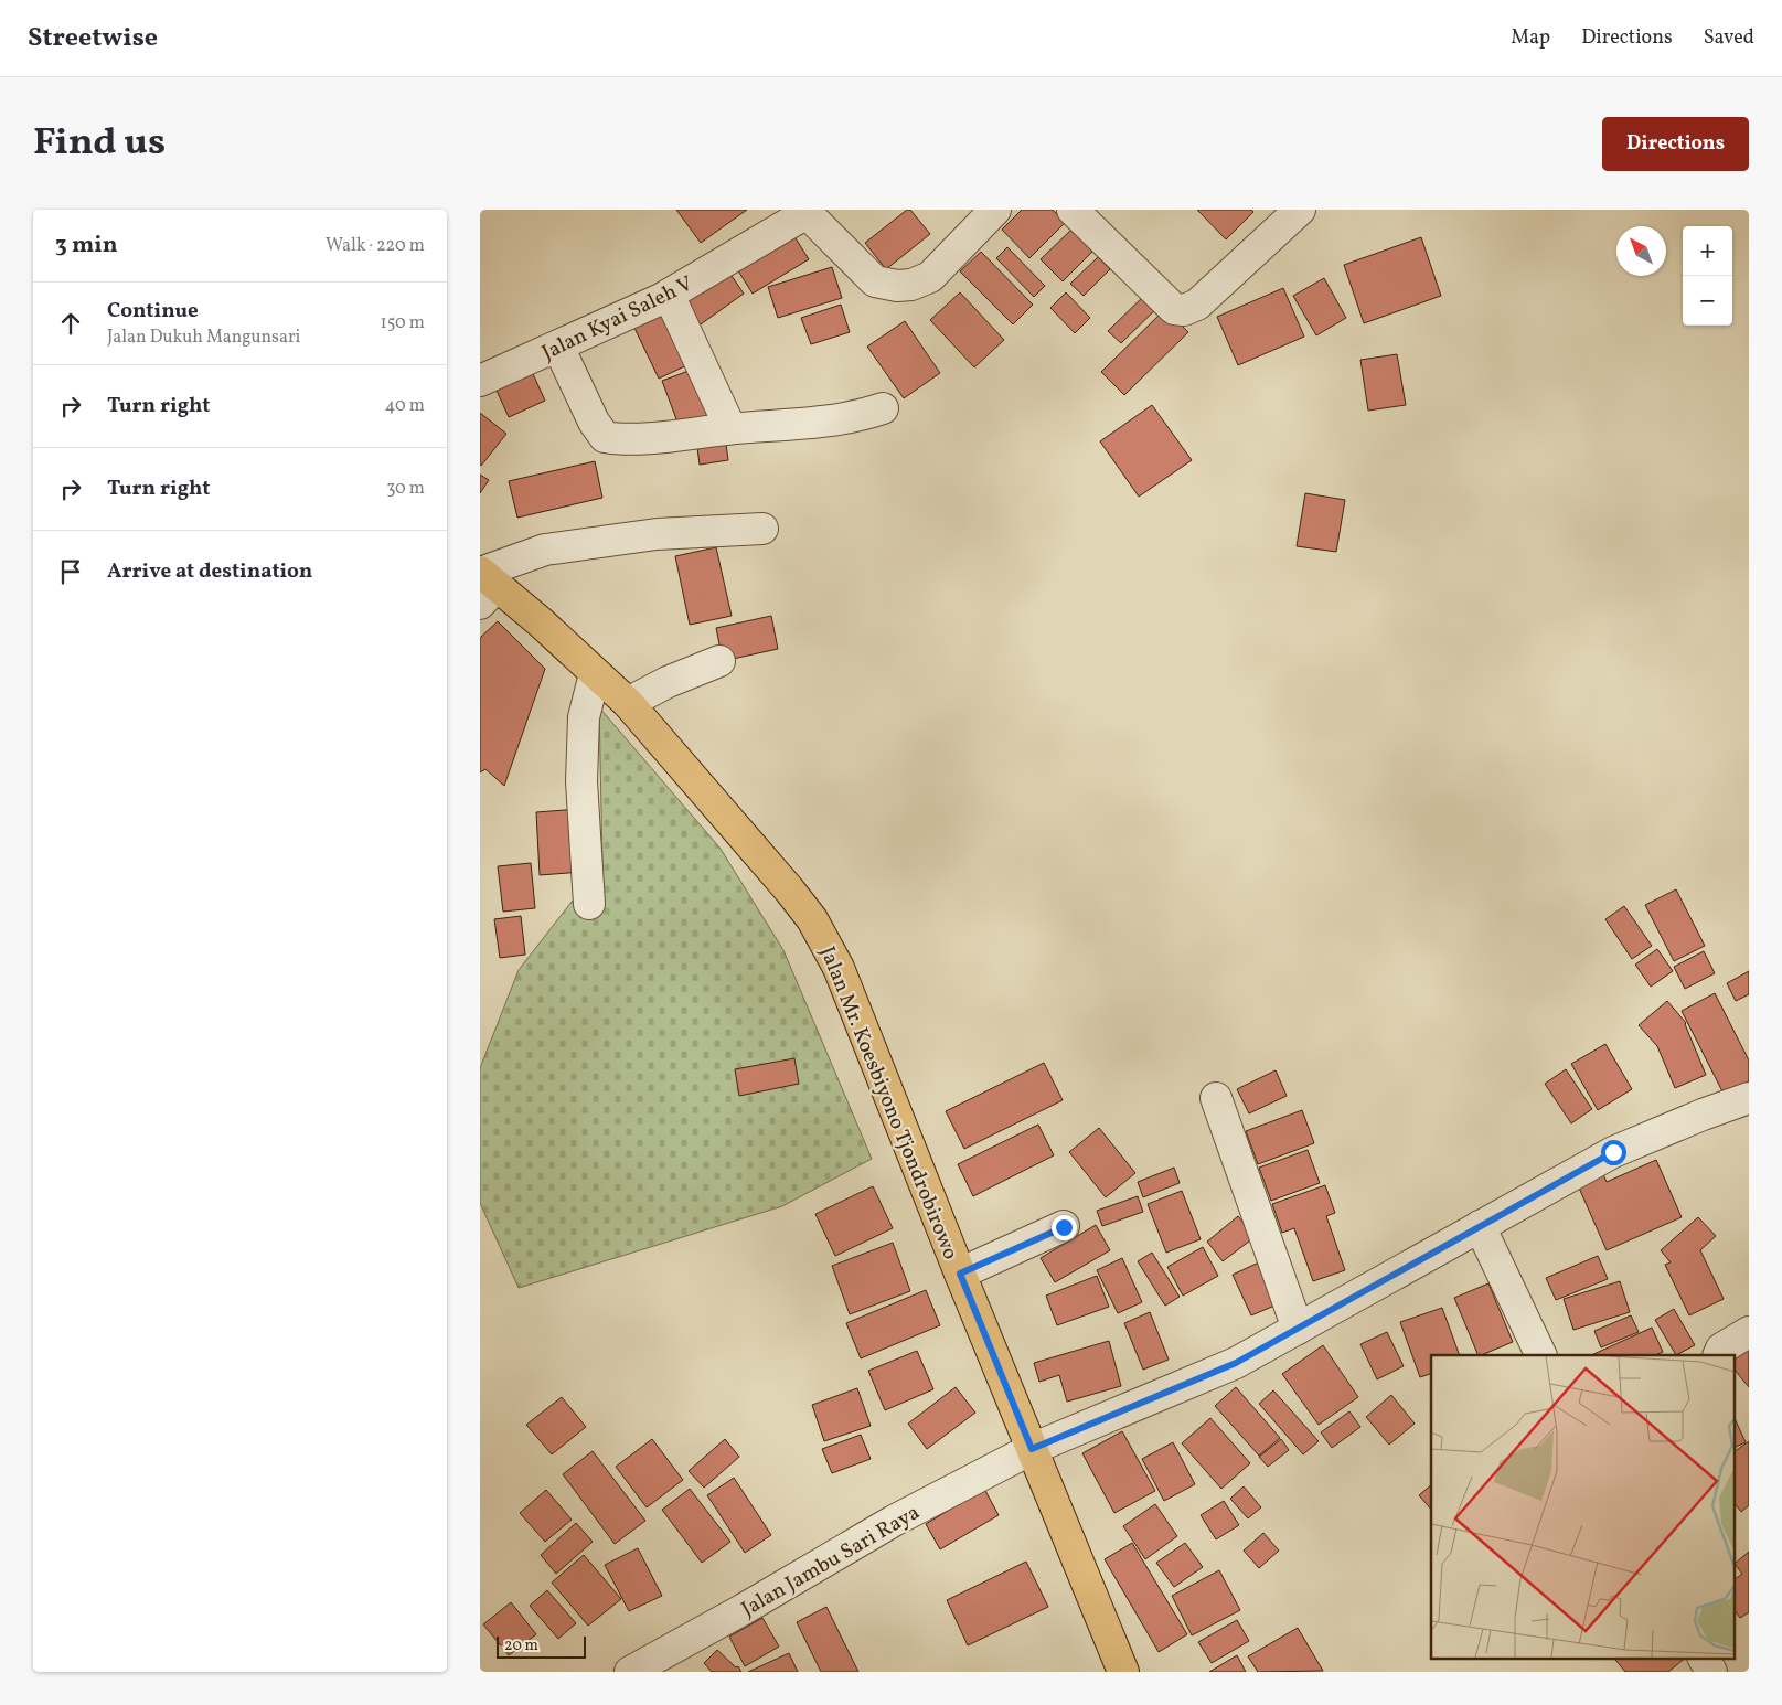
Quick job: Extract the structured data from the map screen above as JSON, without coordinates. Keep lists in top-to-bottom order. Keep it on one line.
{"streets":{"main road":["Jalan Mr. Koesbiyono Tjondrobirowo"],"street":["Jalan Kyai Saleh V","Jalan Jambu Sari Raya"]},"crossings":[["Jalan Mr. Koesbiyono Tjondrobirowo","Jalan Jambu Sari Raya"]],"scale_bar":"20 m","north":"top left","page":{"header":"Streetwise","nav":["Map","Directions","Saved"],"title":"Find us","buttons":"Directions","heading":["3 min","Walk · 220 m"],"map_buttons":["+","−"],"list":[["Continue","Jalan Dukuh Mangunsari","150 m"],["Turn right","40 m"],["Turn right","30 m"],"Arrive at destination"],"scale":"20 m"}}
